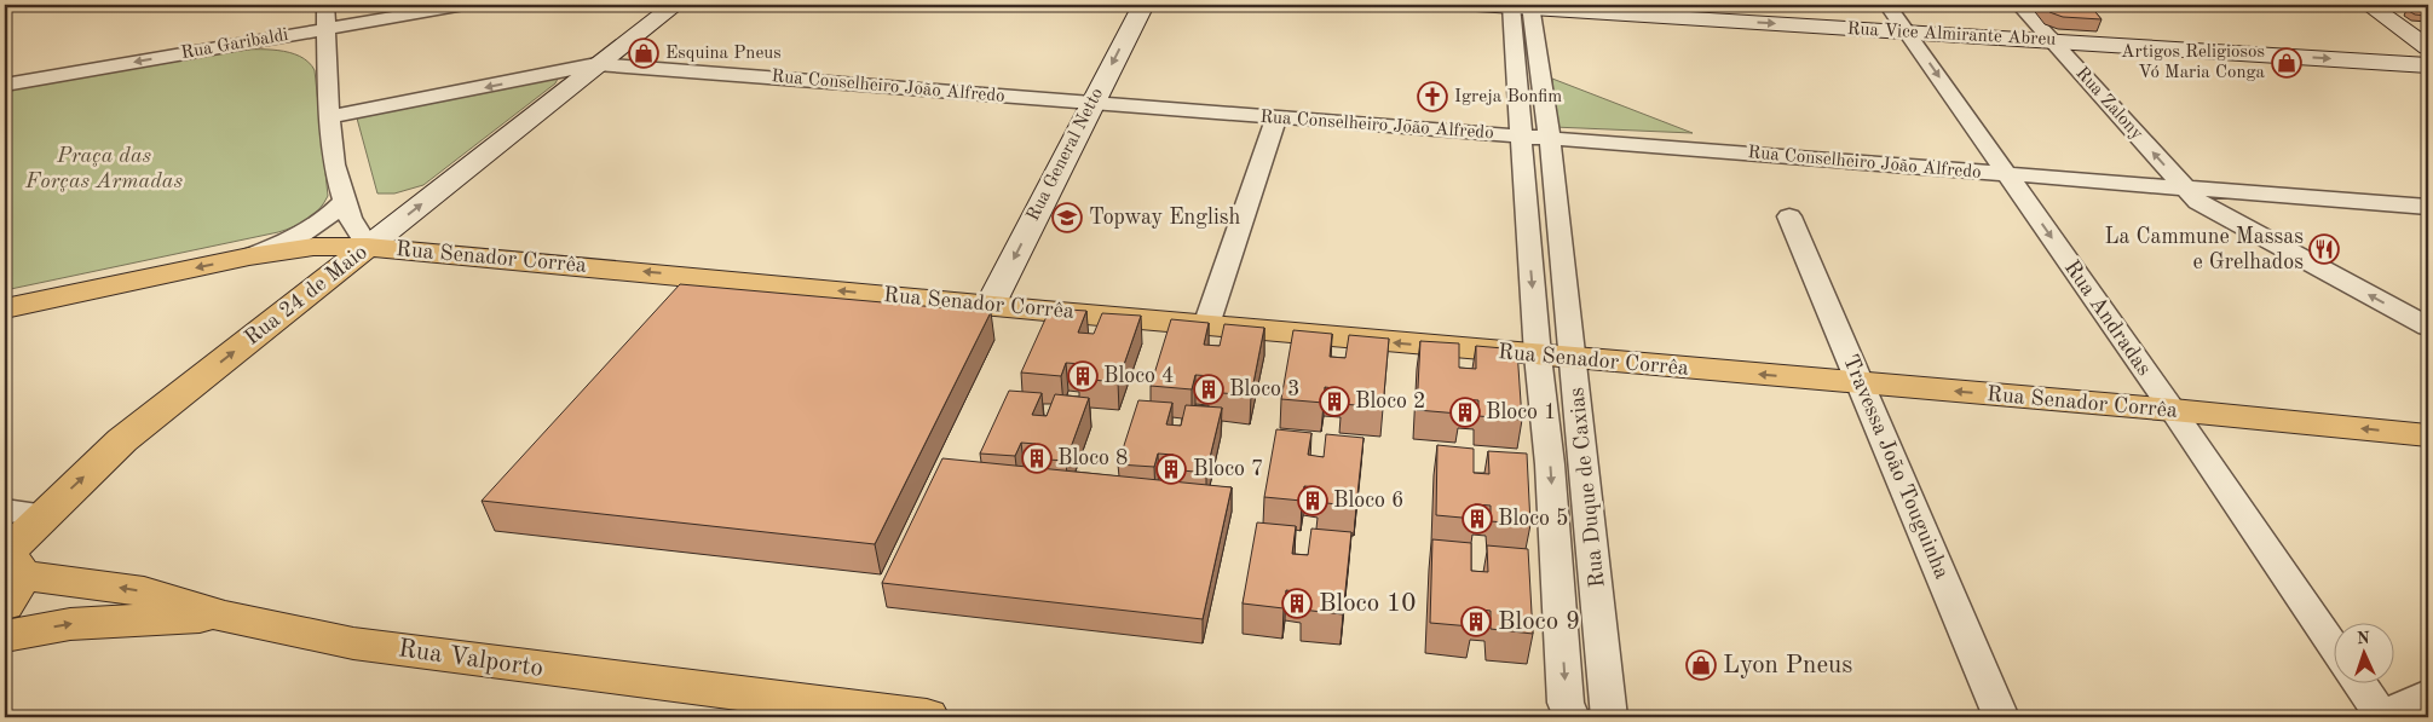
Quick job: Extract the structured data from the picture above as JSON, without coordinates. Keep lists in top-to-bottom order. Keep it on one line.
{"streets":{"main road":["Rua Vice Almirante Abreu","Rua General Netto","Rua Senador Corrêa","Rua 24 de Maio","Rua Valporto"],"street":["Rua Garibaldi","Rua Conselheiro João Alfredo","Rua Zalony","Rua Andradas","Travessa João Touguinha","Rua Duque de Caxias"]},"crossings":[["Rua Vice Almirante Abreu","Rua Zalony"],["Rua Vice Almirante Abreu","Rua Andradas"],["Rua Vice Almirante Abreu","Rua Duque de Caxias"],["Rua Conselheiro João Alfredo","Rua Zalony"],["Rua Conselheiro João Alfredo","Rua General Netto"],["Rua Conselheiro João Alfredo","Rua 24 de Maio"],["Rua Conselheiro João Alfredo","Rua Andradas"],["Rua Conselheiro João Alfredo","Rua Duque de Caxias"],["Rua General Netto","Rua Senador Corrêa"],["Rua Senador Corrêa","Rua 24 de Maio"],["Rua Senador Corrêa","Rua Andradas"],["Rua Senador Corrêa","Travessa João Touguinha"],["Rua Senador Corrêa","Rua Duque de Caxias"],["Rua 24 de Maio","Rua Valporto"]],"one_way":["Rua Vice Almirante Abreu","Rua Zalony","Rua General Netto","Rua Senador Corrêa","Rua 24 de Maio"],"parks":["Praça das Forças Armadas"],"places":{"shop":["Esquina Pneus","Artigos Religiosos Vó Maria Conga","Lyon Pneus"],"church":["Igreja Bonfim"],"school or university":["Topway English"],"restaurant":["La Cammune Massas e Grelhados"],"building":["Bloco 4","Bloco 3","Bloco 2","Bloco 1","Bloco 8","Bloco 7","Bloco 6","Bloco 5","Bloco 10","Bloco 9"]},"north":"top"}
